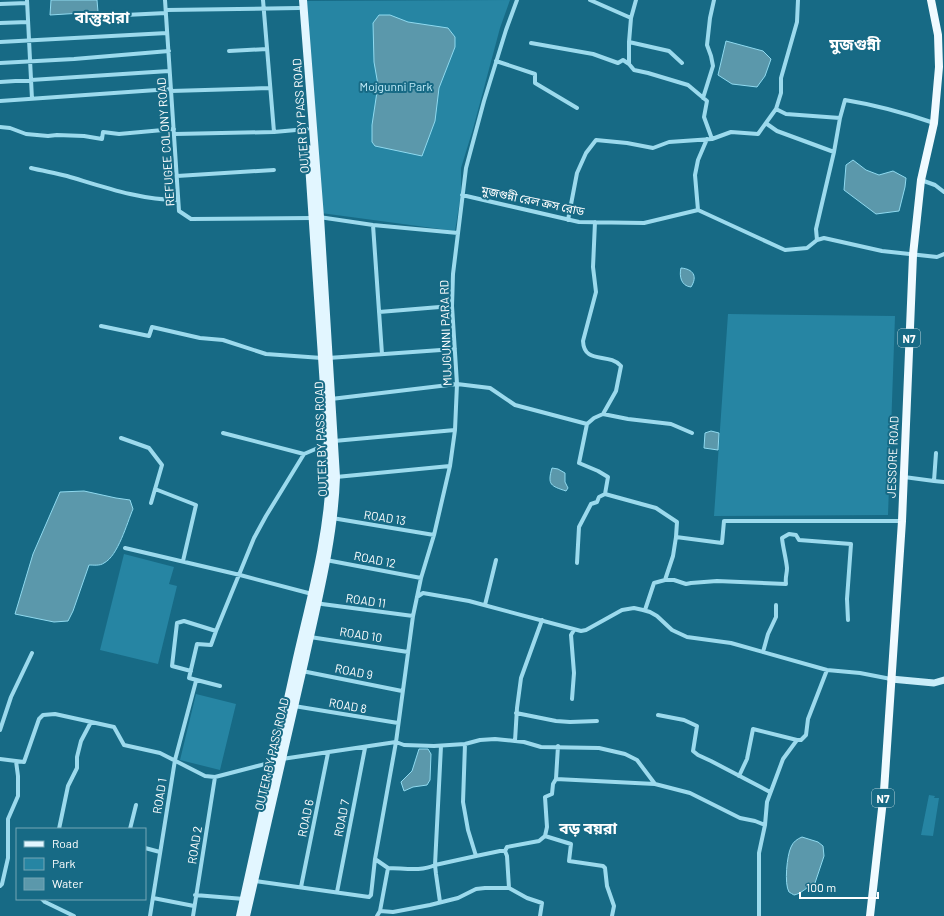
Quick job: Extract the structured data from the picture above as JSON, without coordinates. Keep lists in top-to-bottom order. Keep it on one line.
{"streets":{"highway":["N7","JESSORE ROAD"],"main road":["OUTER BY PASS ROAD"],"street":["REFUGEE COLONY ROAD","মুজগুন্নী রেল ক্রস রোড","MUJGUNNI PARA RD","ROAD 13","ROAD 12","ROAD 11","ROAD 10","ROAD 9","ROAD 8","ROAD 1","ROAD 6","ROAD 7","ROAD 2"]},"crossings":[["OUTER BY PASS ROAD","REFUGEE COLONY ROAD"],["OUTER BY PASS ROAD","ROAD 13"],["OUTER BY PASS ROAD","ROAD 12"],["OUTER BY PASS ROAD","ROAD 11"],["OUTER BY PASS ROAD","ROAD 10"],["OUTER BY PASS ROAD","ROAD 9"],["OUTER BY PASS ROAD","ROAD 8"],["মুজগুন্নী রেল ক্রস রোড","MUJGUNNI PARA RD"],["MUJGUNNI PARA RD","ROAD 13"],["MUJGUNNI PARA RD","ROAD 12"],["MUJGUNNI PARA RD","ROAD 11"],["MUJGUNNI PARA RD","ROAD 10"],["MUJGUNNI PARA RD","ROAD 9"],["MUJGUNNI PARA RD","ROAD 8"],["MUJGUNNI PARA RD","ROAD 7"]],"districts":["বাস্তুহারা","মুজগুন্নী","বড় বয়রা"],"parks":["Mojgunni Park"],"legend":["Road","Park","Water"],"scale_bar":"100 m"}
